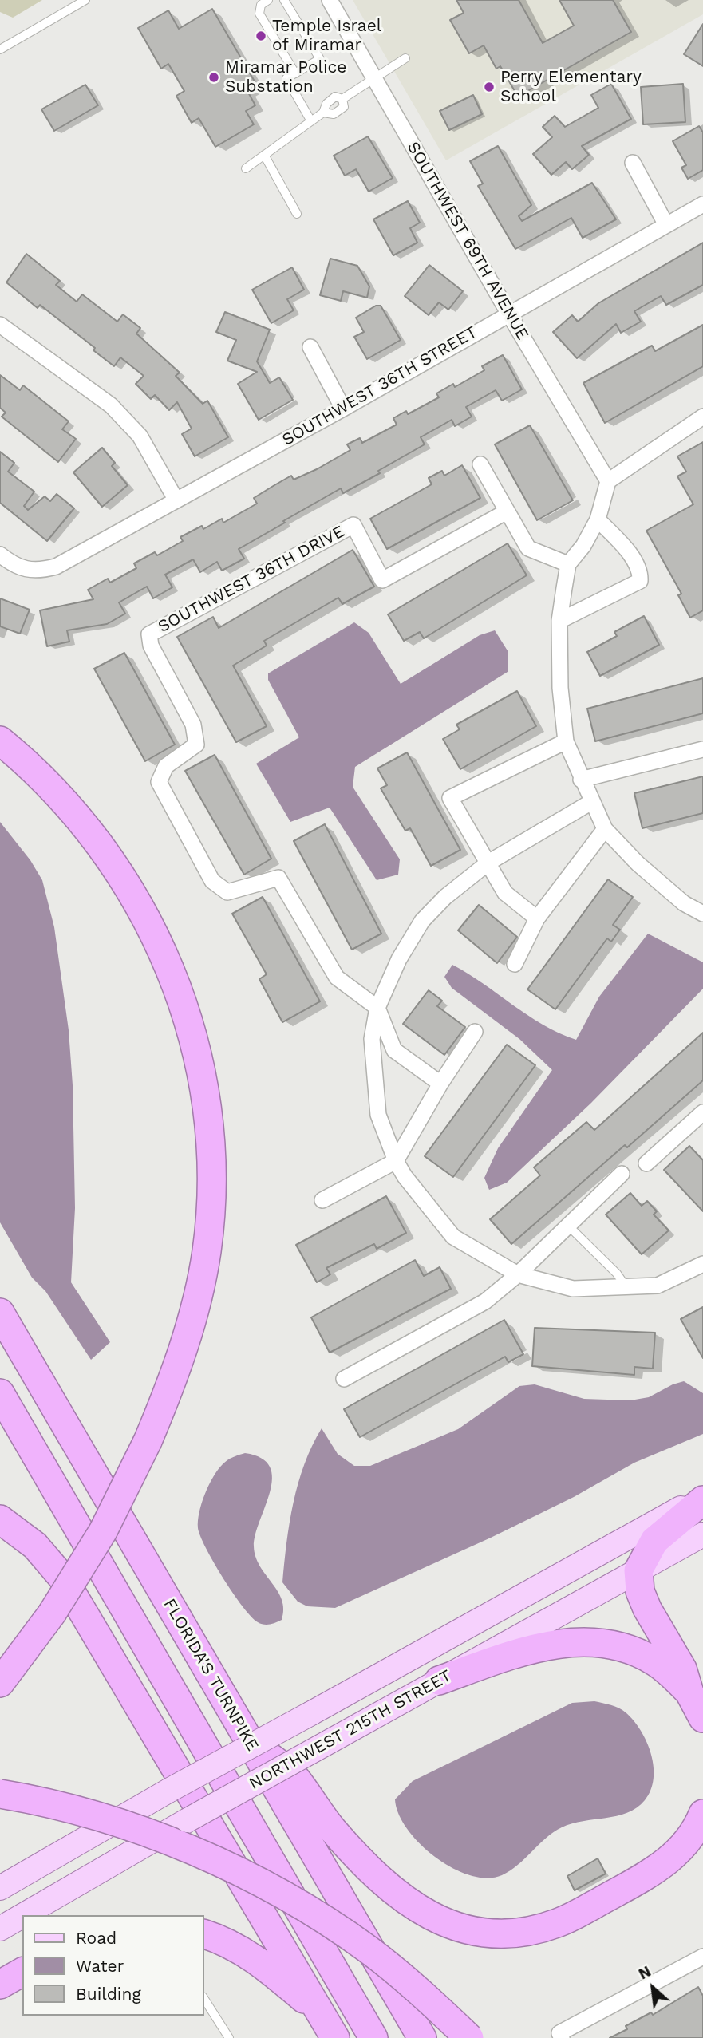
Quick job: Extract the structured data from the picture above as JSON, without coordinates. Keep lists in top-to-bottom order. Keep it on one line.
{"streets":{"highway":["FLORIDA'S TURNPIKE"],"main road":["NORTHWEST 215TH STREET"],"street":["SOUTHWEST 69TH AVENUE","SOUTHWEST 36TH STREET","SOUTHWEST 36TH DRIVE"]},"crossings":[["SOUTHWEST 69TH AVENUE","SOUTHWEST 36TH STREET"]],"places":["Temple Israel of Miramar","Miramar Police Substation","Perry Elementary School"],"legend":["Road","Water","Building"],"north":"top left"}
